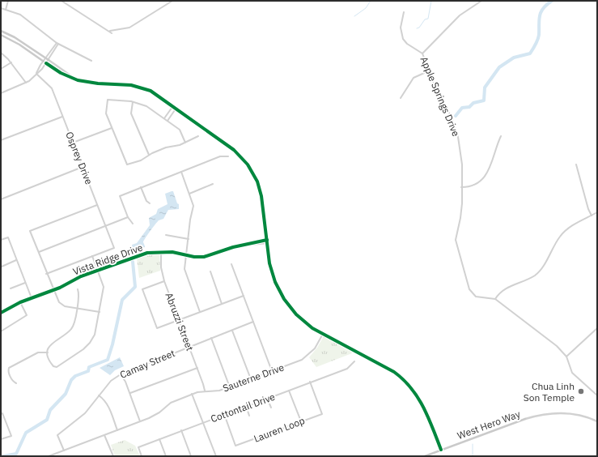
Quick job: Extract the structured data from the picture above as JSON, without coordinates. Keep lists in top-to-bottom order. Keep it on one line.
{"streets":{"main road":["West Hero Way"],"street":["Apple Springs Drive","Osprey Drive","Vista Ridge Drive","Abruzzi Street","Camay Street","Sauterne Drive","Cottontail Drive","Lauren Loop"]},"crossings":[["Vista Ridge Drive","Abruzzi Street"],["Abruzzi Street","Camay Street"],["Abruzzi Street","Sauterne Drive"],["Camay Street","Sauterne Drive"],["Cottontail Drive","Lauren Loop"]],"places":["Chua Linh Son Temple"]}
